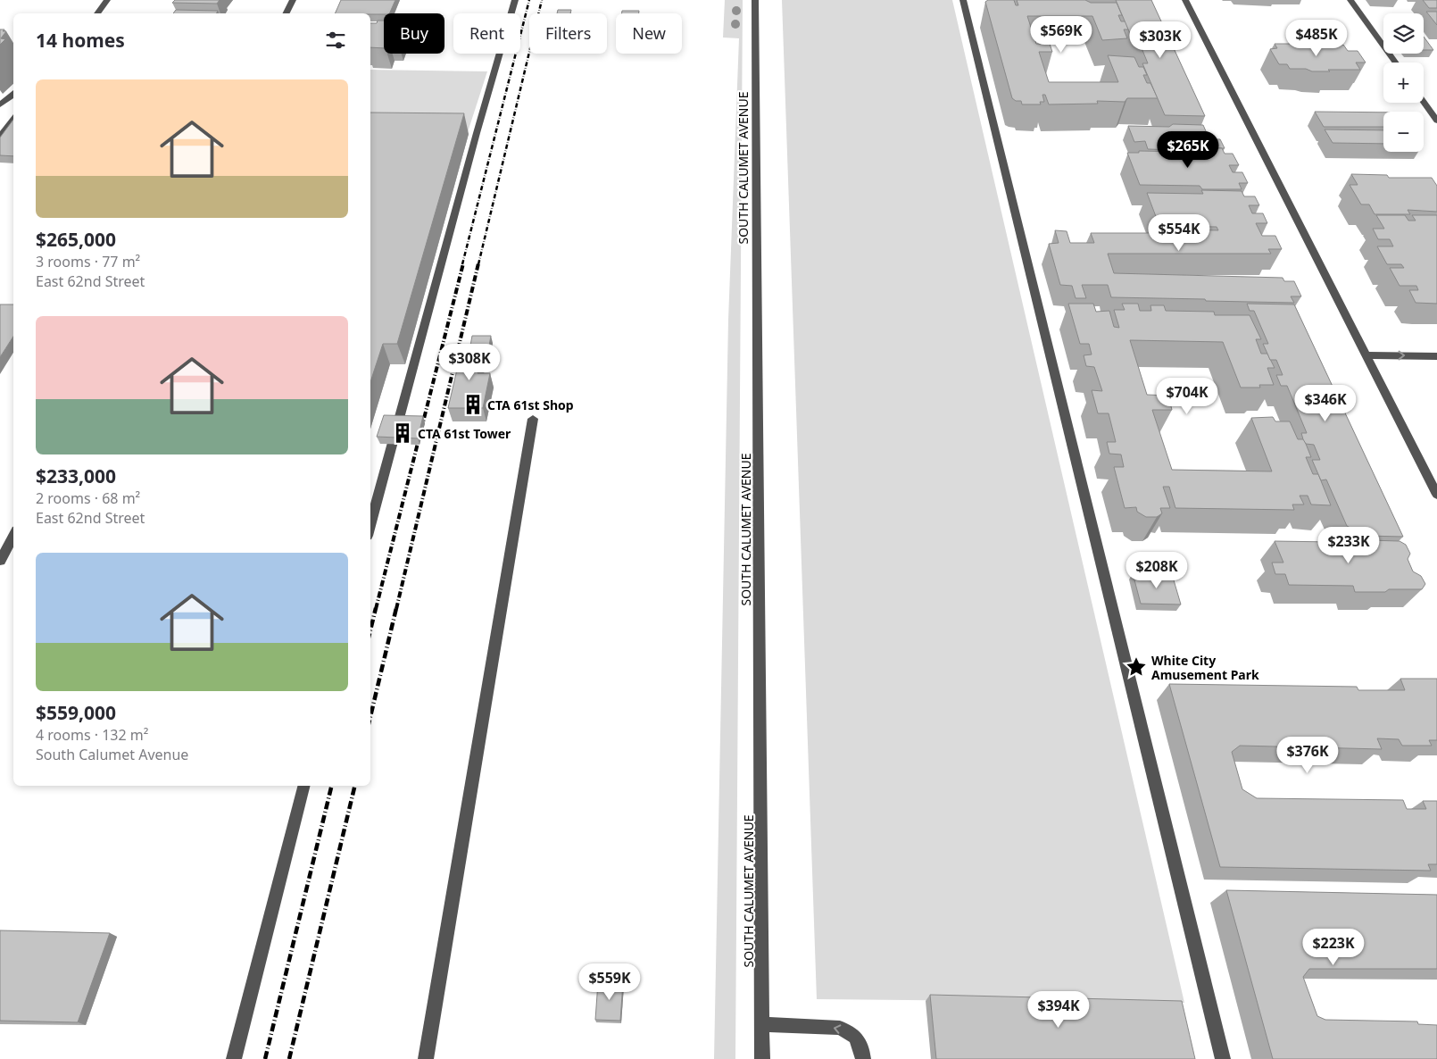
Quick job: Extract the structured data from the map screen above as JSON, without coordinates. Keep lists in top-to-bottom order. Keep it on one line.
{"streets":{"street":["SOUTH CALUMET AVENUE"]},"places":{"building":["CTA 61st Shop","CTA 61st Tower"],"place":["White City Amusement Park"]},"page":{"map_buttons":["+","−"],"chip":["Buy","Rent","Filters","New"],"heading":"14 homes","price":["$569K","$485K","$303K","$265K","$554K","$308K","$704K","$346K","$233K","$208K","$376K","$223K","$559K","$394K"],"list":[{"name":"$265,000","note":"3 rooms · 77 m² · East 62nd Street"},{"name":"$233,000","note":"2 rooms · 68 m² · East 62nd Street"},{"name":"$559,000","note":"4 rooms · 132 m² · South Calumet Avenue"}]}}
